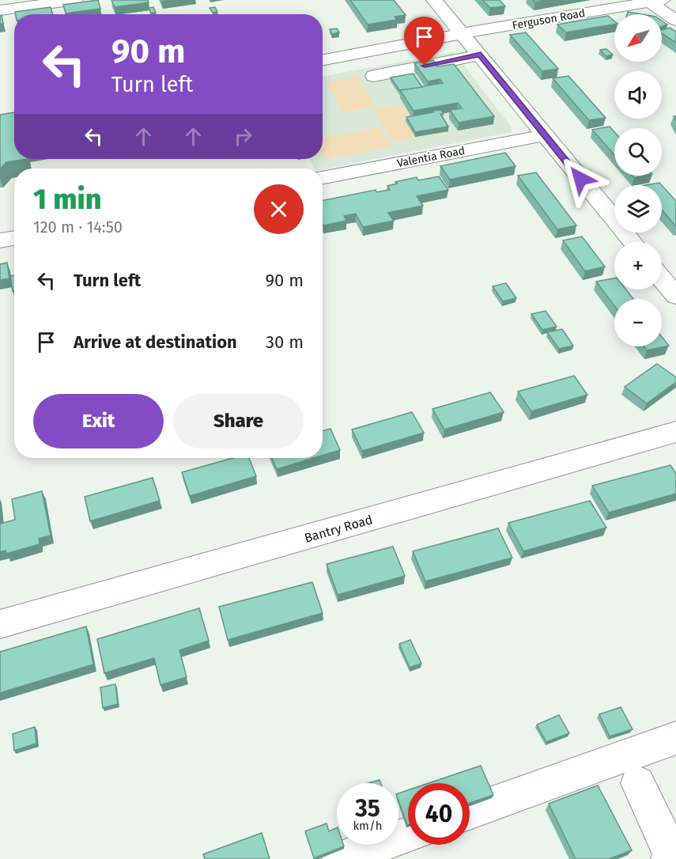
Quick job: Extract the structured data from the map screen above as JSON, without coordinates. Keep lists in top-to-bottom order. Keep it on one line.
{"streets":{"street":["Ferguson Road","Valentia Road","Bantry Road"]},"north":"bottom left","page":{"map_buttons":["+","−"],"turn":["90 m","Turn left"],"heading":["1 min","120 m · 14:50"],"list":[{"name":"Turn left","value":"90 m"},{"name":"Arrive at destination","value":"30 m"}],"buttons":["Exit","Share"],"speed":"35 km/h","limit":"40"}}
